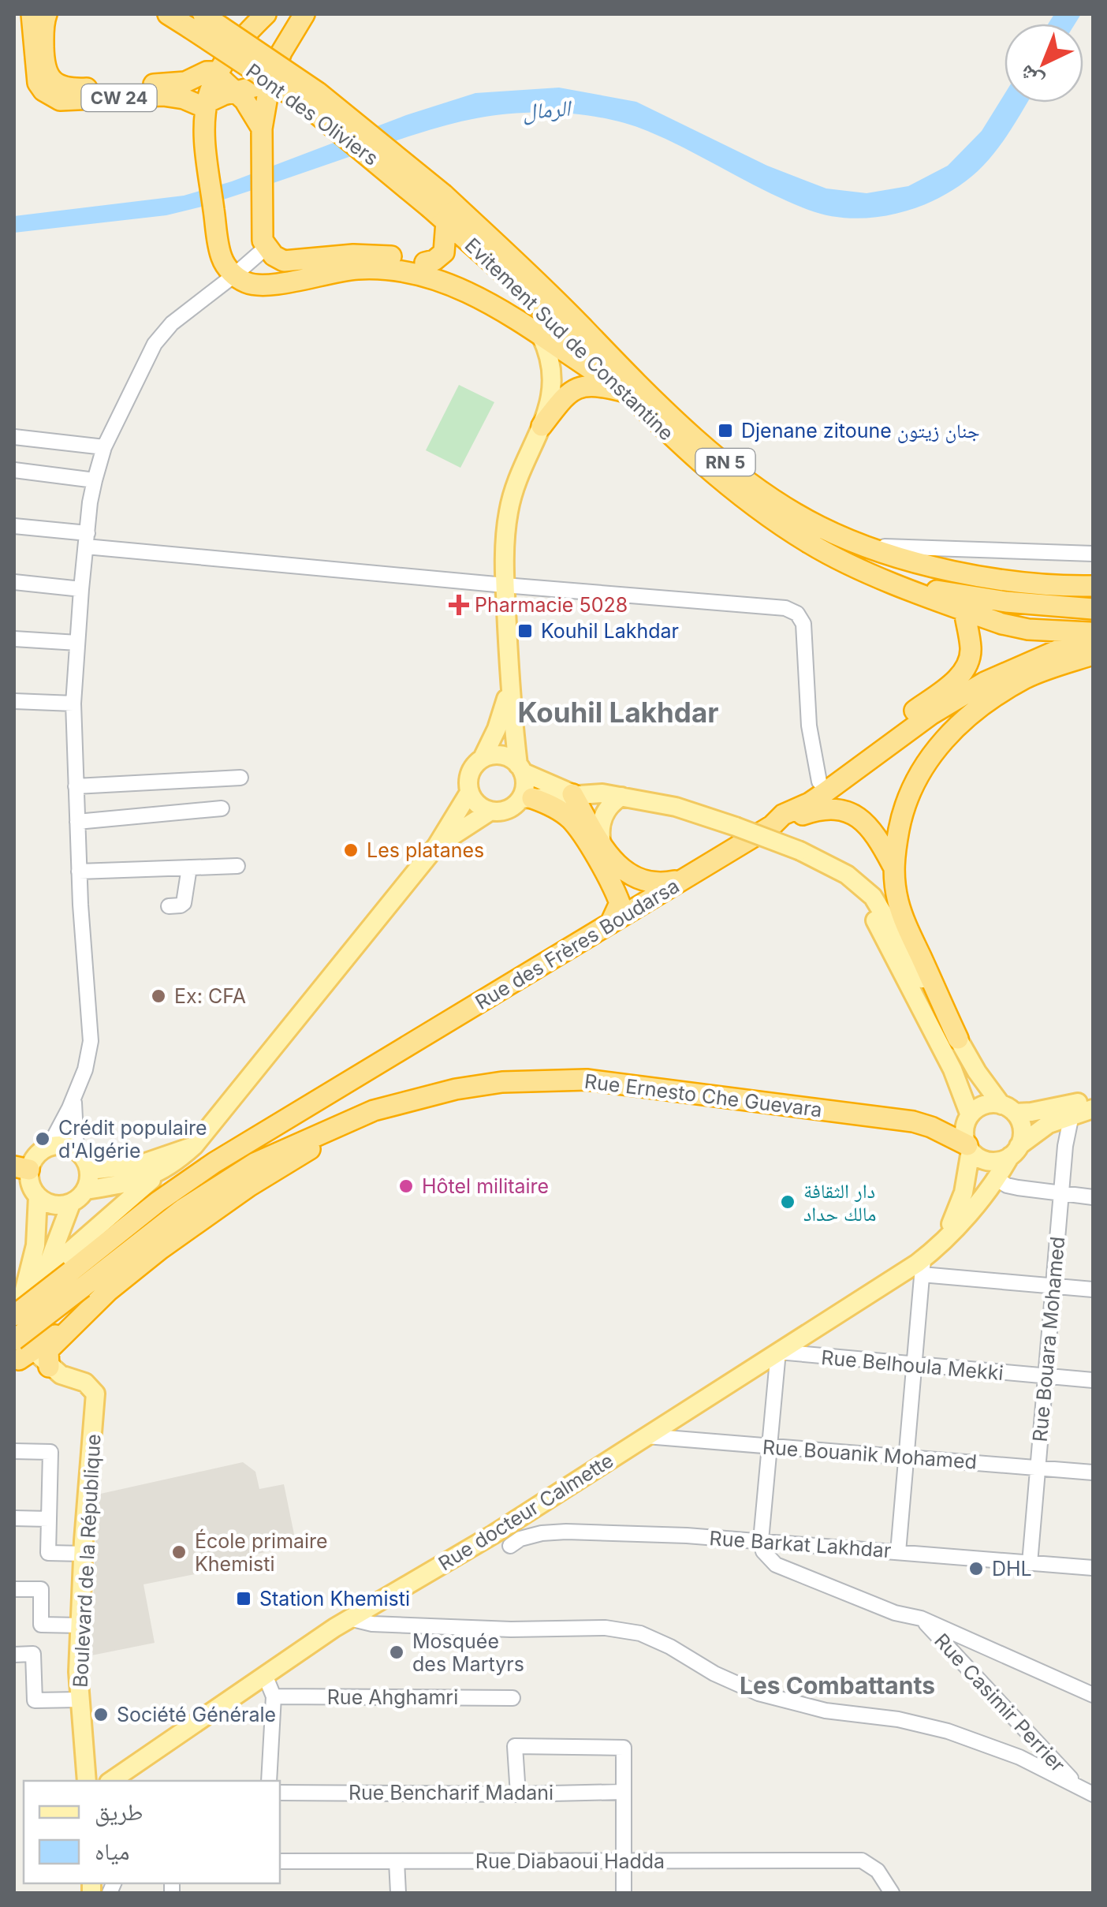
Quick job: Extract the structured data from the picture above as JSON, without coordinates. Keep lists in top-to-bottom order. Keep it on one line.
{"streets":{"highway":["CW 24","Pont des Oliviers","Evitement Sud de Constantine","RN 5","Rue des Frères Boudarsa","Rue Ernesto Che Guevara"],"main road":["Rue docteur Calmette","Boulevard de la République"],"street":["Rue Bouara Mohamed","Rue Belhoula Mekki","Rue Bouanik Mohamed","Rue Barkat Lakhdar","Rue Ahghamri","Rue Casimir Perrier","Rue Bencharif Madani","Rue Diabaoui Hadda"]},"crossings":[["Pont des Oliviers","Evitement Sud de Constantine"],["Pont des Oliviers","RN 5"],["Evitement Sud de Constantine","Rue des Frères Boudarsa"],["Rue Ernesto Che Guevara","Rue docteur Calmette"],["Rue Bouara Mohamed","Rue Belhoula Mekki"],["Rue Bouara Mohamed","Rue Bouanik Mohamed"],["Rue Bouara Mohamed","Rue Barkat Lakhdar"],["Rue Belhoula Mekki","Rue docteur Calmette"],["Rue Bouanik Mohamed","Rue docteur Calmette"]],"districts":["Kouhil Lakhdar","Les Combattants"],"water":["الرمال"],"places":{"transit":["Djenane zitoune جنان زيتون","Kouhil Lakhdar","Station Khemisti"],"health":["Pharmacie 5028"],"other":["Les platanes","Ex: CFA","Crédit populaire d'Algérie","Hôtel militaire","دار الثقافة مالك حداد","École primaire Khemisti","DHL","Mosquée des Martyrs","Société Générale"]},"legend":["طريق","مياه"],"north":"bottom left"}
